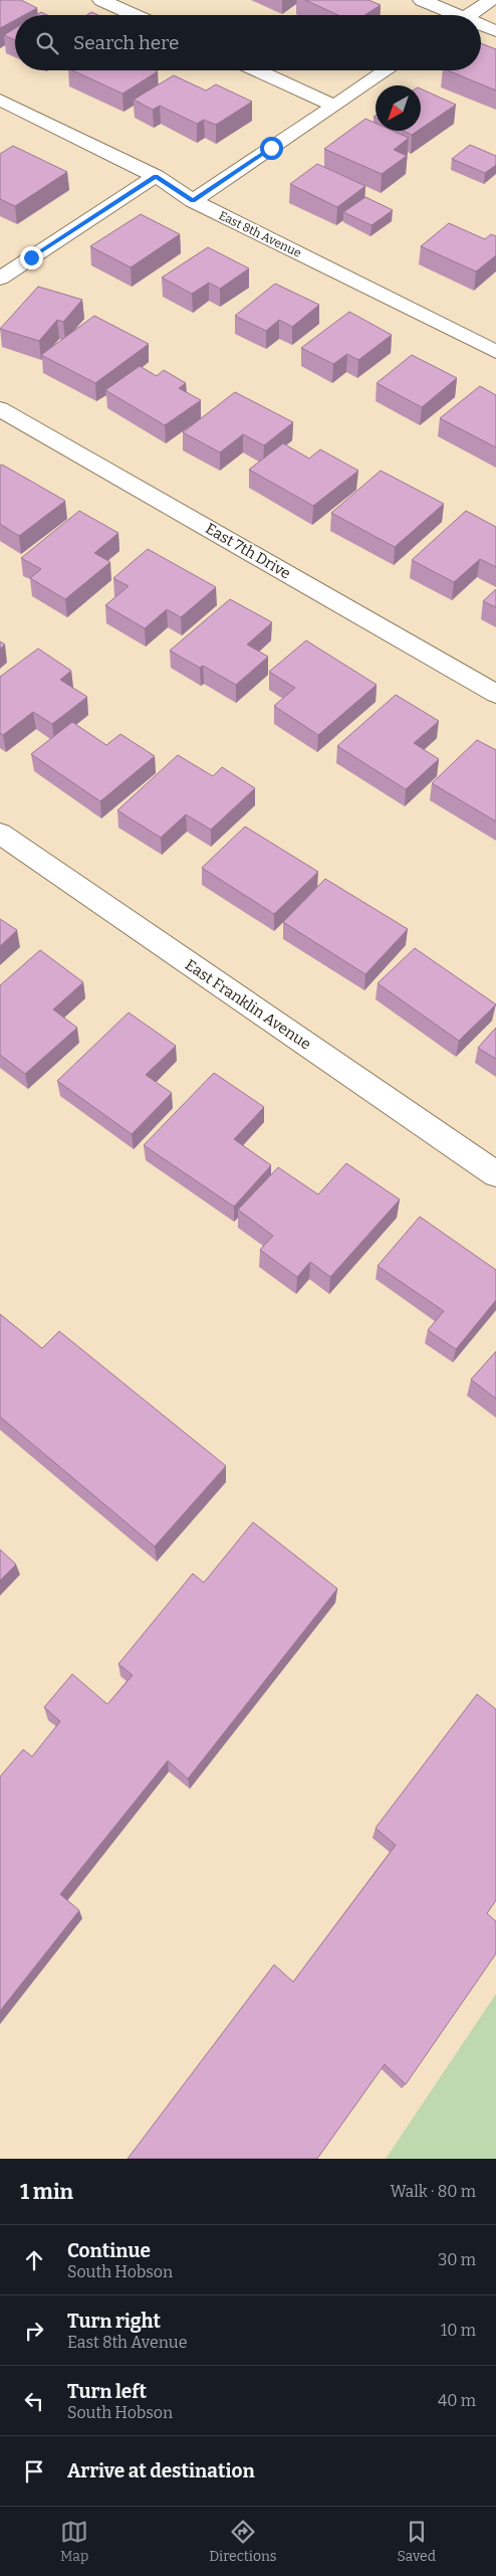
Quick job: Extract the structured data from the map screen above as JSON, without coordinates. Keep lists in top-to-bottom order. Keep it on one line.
{"streets":{"street":["East 8th Avenue","East 7th Drive","East Franklin Avenue"]},"north":"bottom left","page":{"search":"Search here","heading":["1 min","Walk · 80 m"],"list":[["Continue","South Hobson","30 m"],["Turn right","East 8th Avenue","10 m"],["Turn left","South Hobson","40 m"],"Arrive at destination"],"nav":["Map","Directions","Saved"]}}
